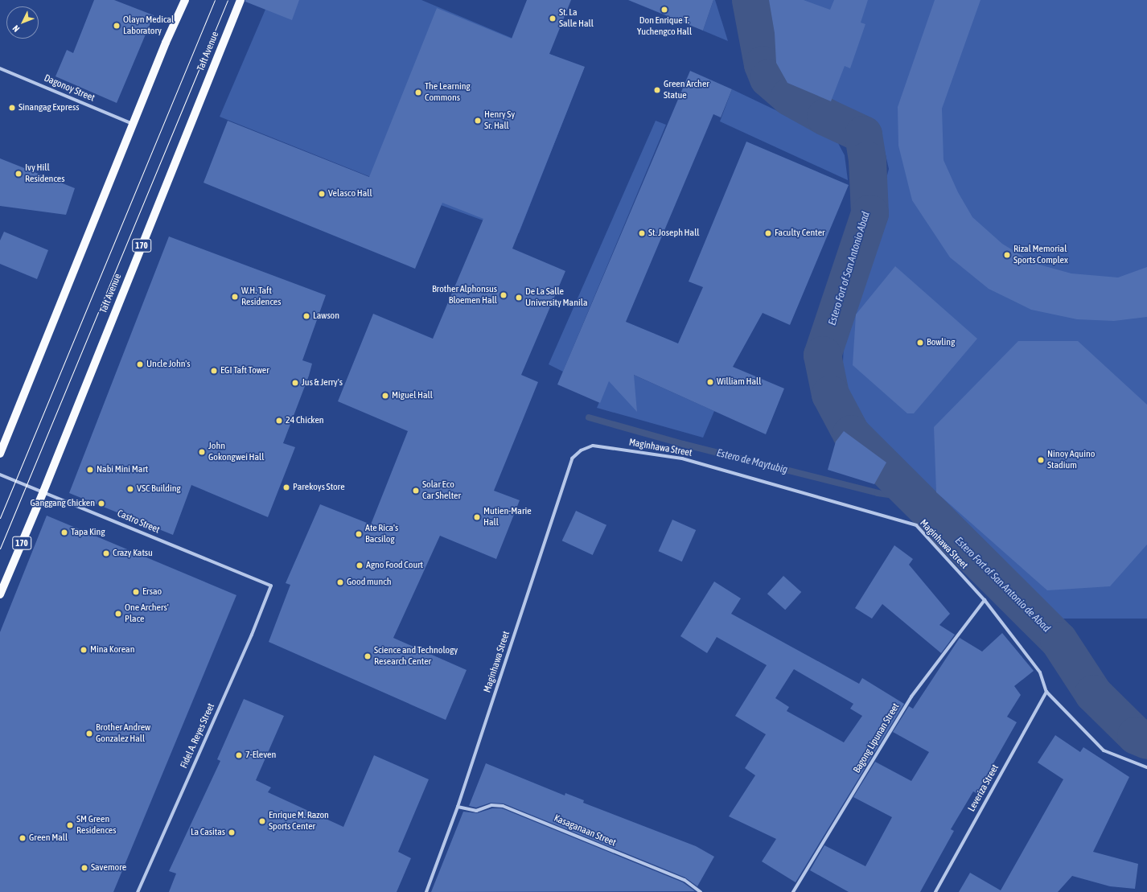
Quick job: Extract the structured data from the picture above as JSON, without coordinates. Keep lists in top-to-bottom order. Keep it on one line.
{"streets":{"main road":["Taft Avenue","170"],"street":["Dagonoy Street","Maginhawa Street","Castro Street","Fidel A. Reyes Street","Bagong Lipunan Street","Leveriza Street","Kasaganaan Street"]},"crossings":[["Taft Avenue","Castro Street"],["Maginhawa Street","Bagong Lipunan Street"],["Maginhawa Street","Leveriza Street"],["Maginhawa Street","Kasaganaan Street"],["Castro Street","Fidel A. Reyes Street"]],"water":["Estero Fort of San Antonio Abad","Estero de Maytubig","Estero Fort of San Antonio de Abad"],"places":["Don Enrique T. Yuchengco Hall","St. La Salle Hall","Olayn Medical Laboratory","Green Archer Statue","The Learning Commons","Sinangag Express","Henry Sy Sr. Hall","Ivy Hill Residences","Velasco Hall","St. Joseph Hall","Faculty Center","Rizal Memorial Sports Complex","Brother Alphonsus Bloemen Hall","W.H. Taft Residences","De La Salle University Manila","Lawson","Bowling","Uncle John's","EGI Taft Tower","William Hall","Jus & Jerry's","Miguel Hall","24 Chicken","John Gokongwei Hall","Ninoy Aquino Stadium","Nabi Mini Mart","Parekoys Store","VSC Building","Solar Eco Car Shelter","Ganggang Chicken","Mutien-Marie Hall","Tapa King","Ate Rica's Bacsilog","Crazy Katsu","Agno Food Court","Good munch","Ersao","One Archers' Place","Mina Korean","Science and Technology Research Center","Brother Andrew Gonzalez Hall","7-Eleven","Enrique M. Razon Sports Center","SM Green Residences","La Casitas","Green Mall","Savemore"],"north":"bottom left"}
